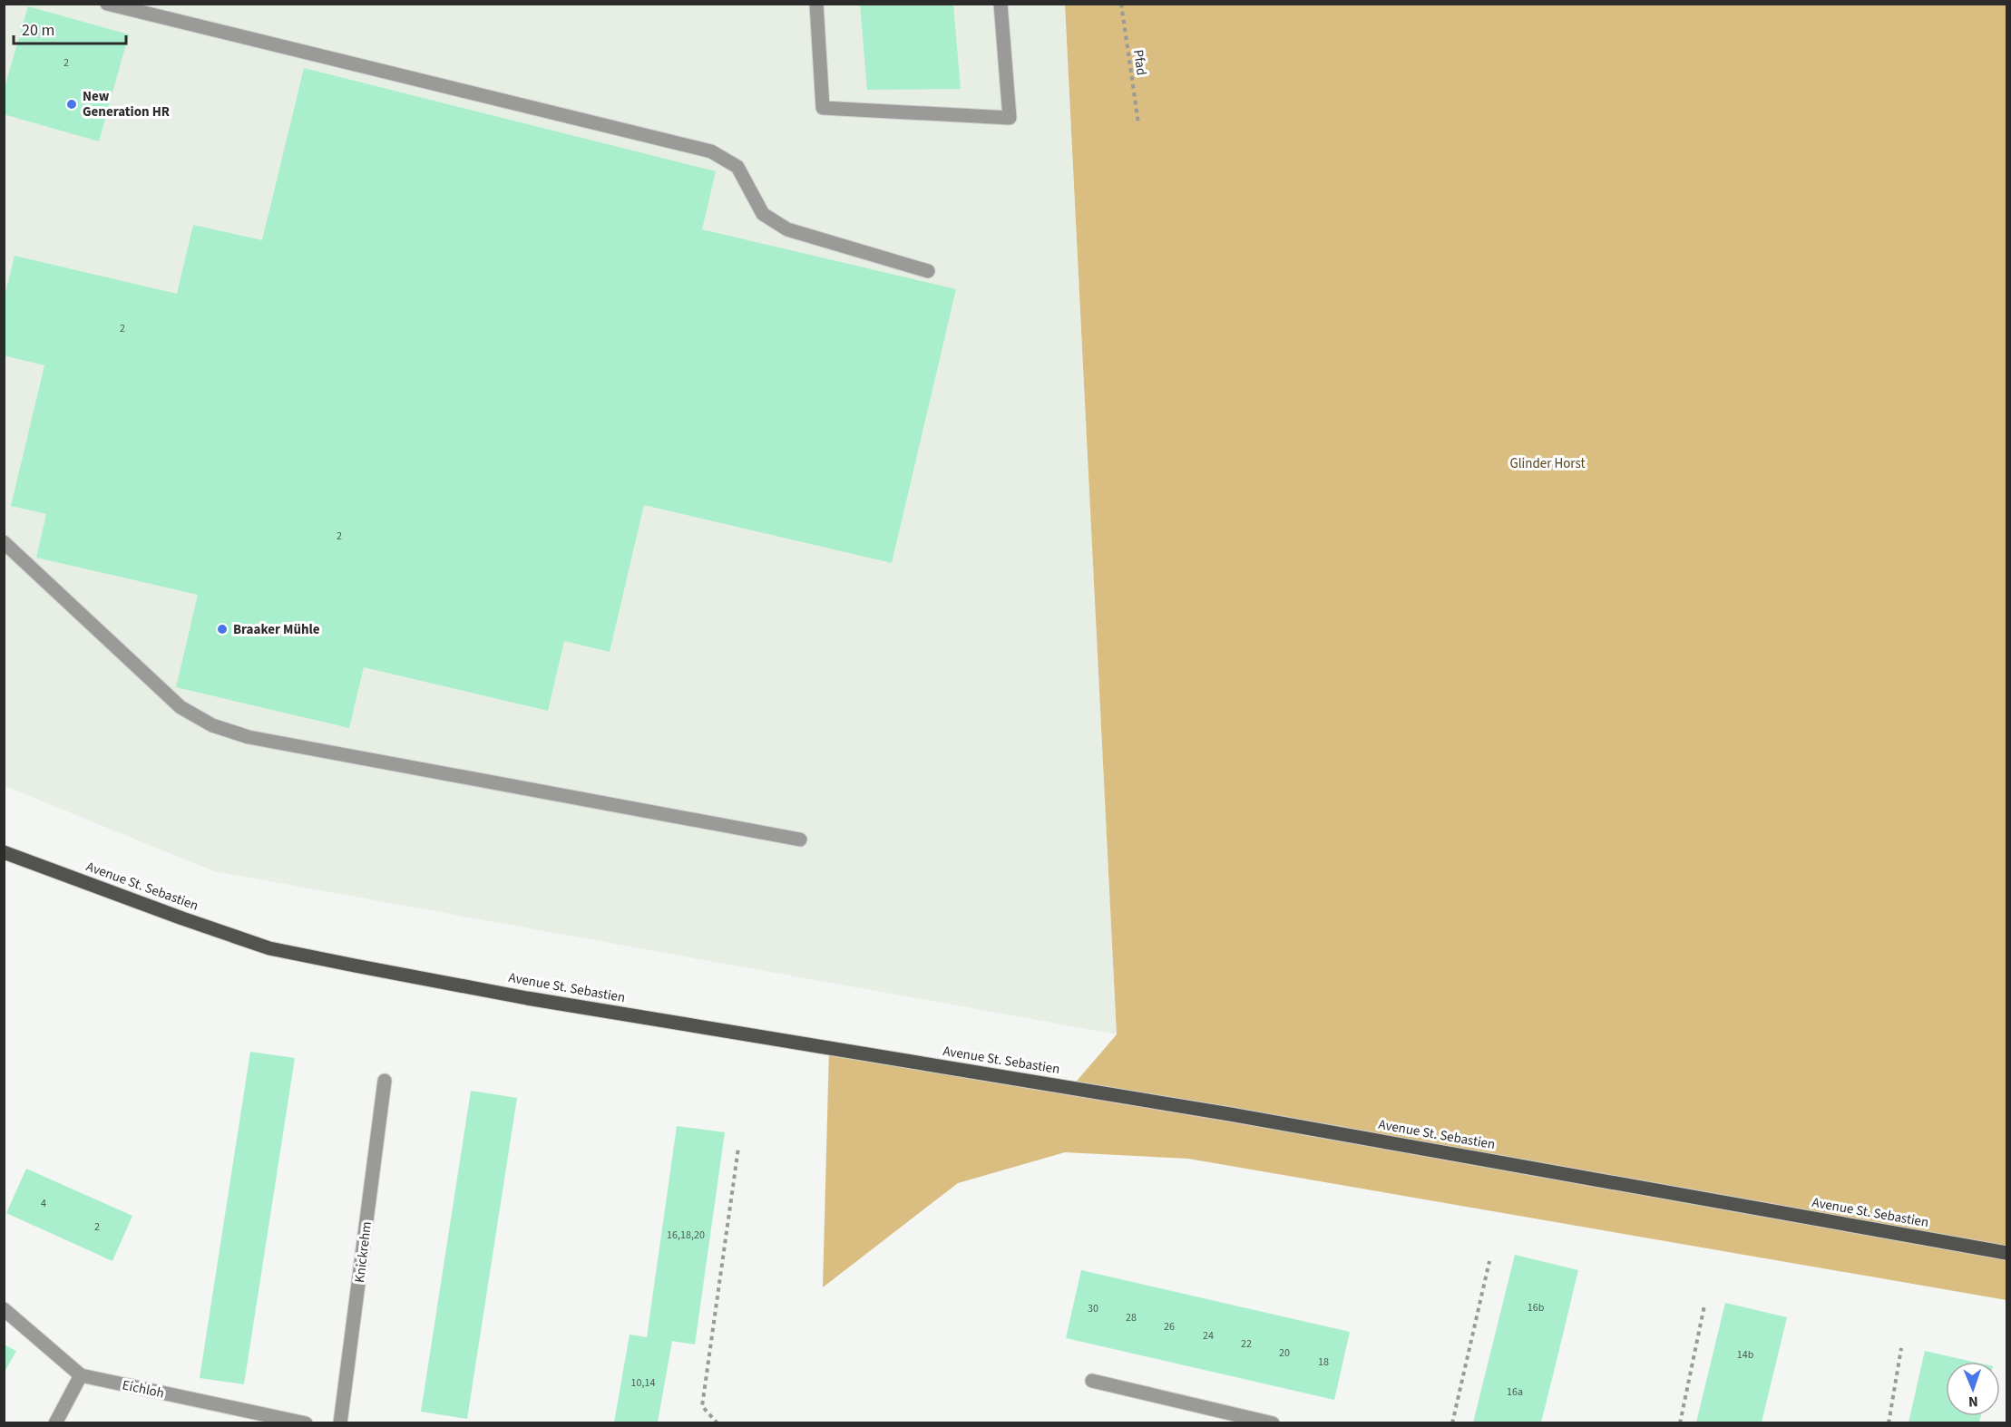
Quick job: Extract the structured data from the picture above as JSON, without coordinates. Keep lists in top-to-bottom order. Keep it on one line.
{"streets":{"main road":["Avenue St. Sebastien"],"street":["Knickrehm","Eichloh"],"path":["Pfad"]},"parks":["Glinder Horst"],"places":["New Generation HR","Braaker Mühle"],"house_numbers":["2","2","2","4","2","16,18,20","16b","30","28","26","24","22","20","14b","18","10,14","16a"],"scale_bar":"20 m","north":"bottom"}
